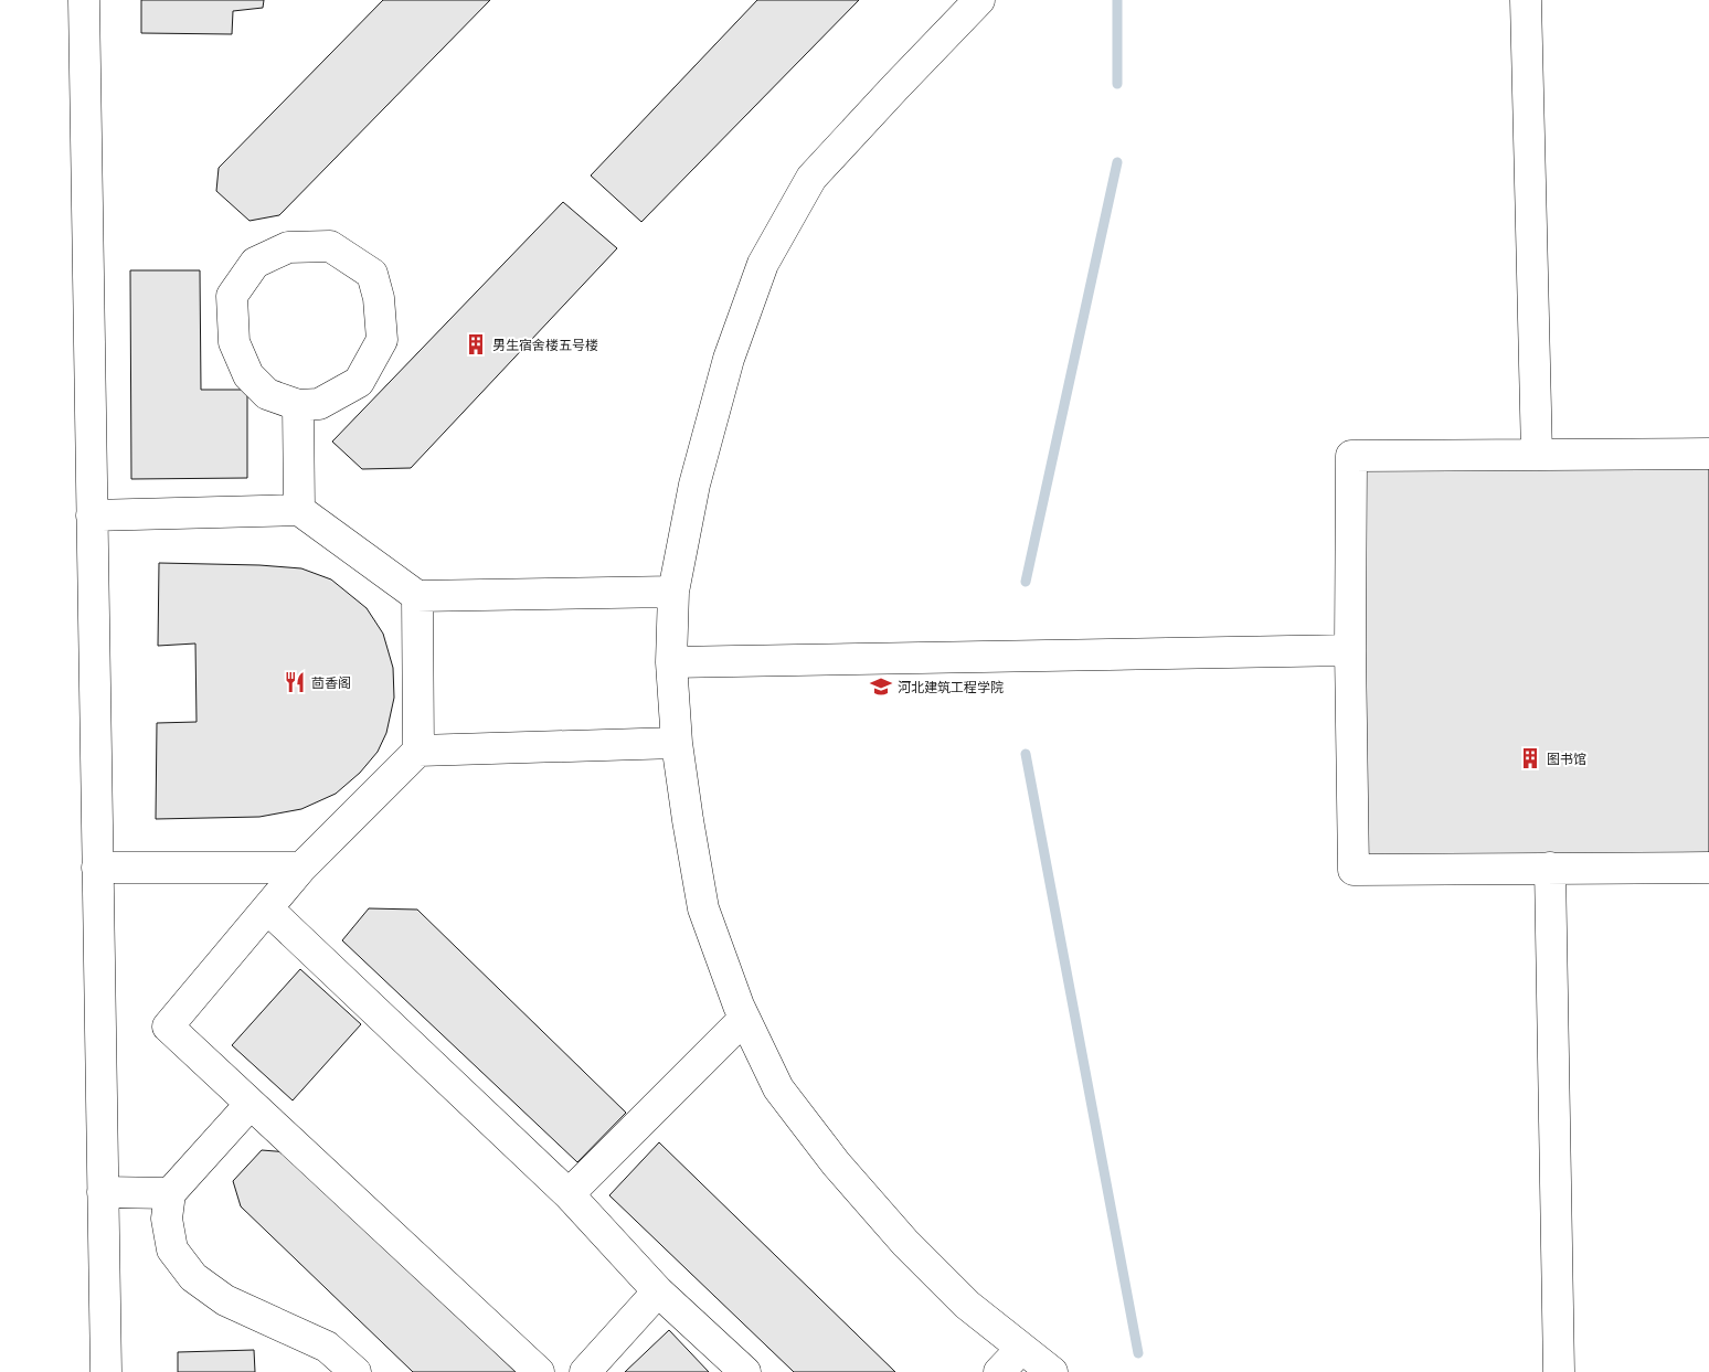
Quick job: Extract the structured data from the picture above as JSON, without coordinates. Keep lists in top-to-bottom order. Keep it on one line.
{"places":{"building":["男生宿舍楼五号楼","图书馆"],"restaurant":["茴香阁"],"school or university":["河北建筑工程学院"]}}
